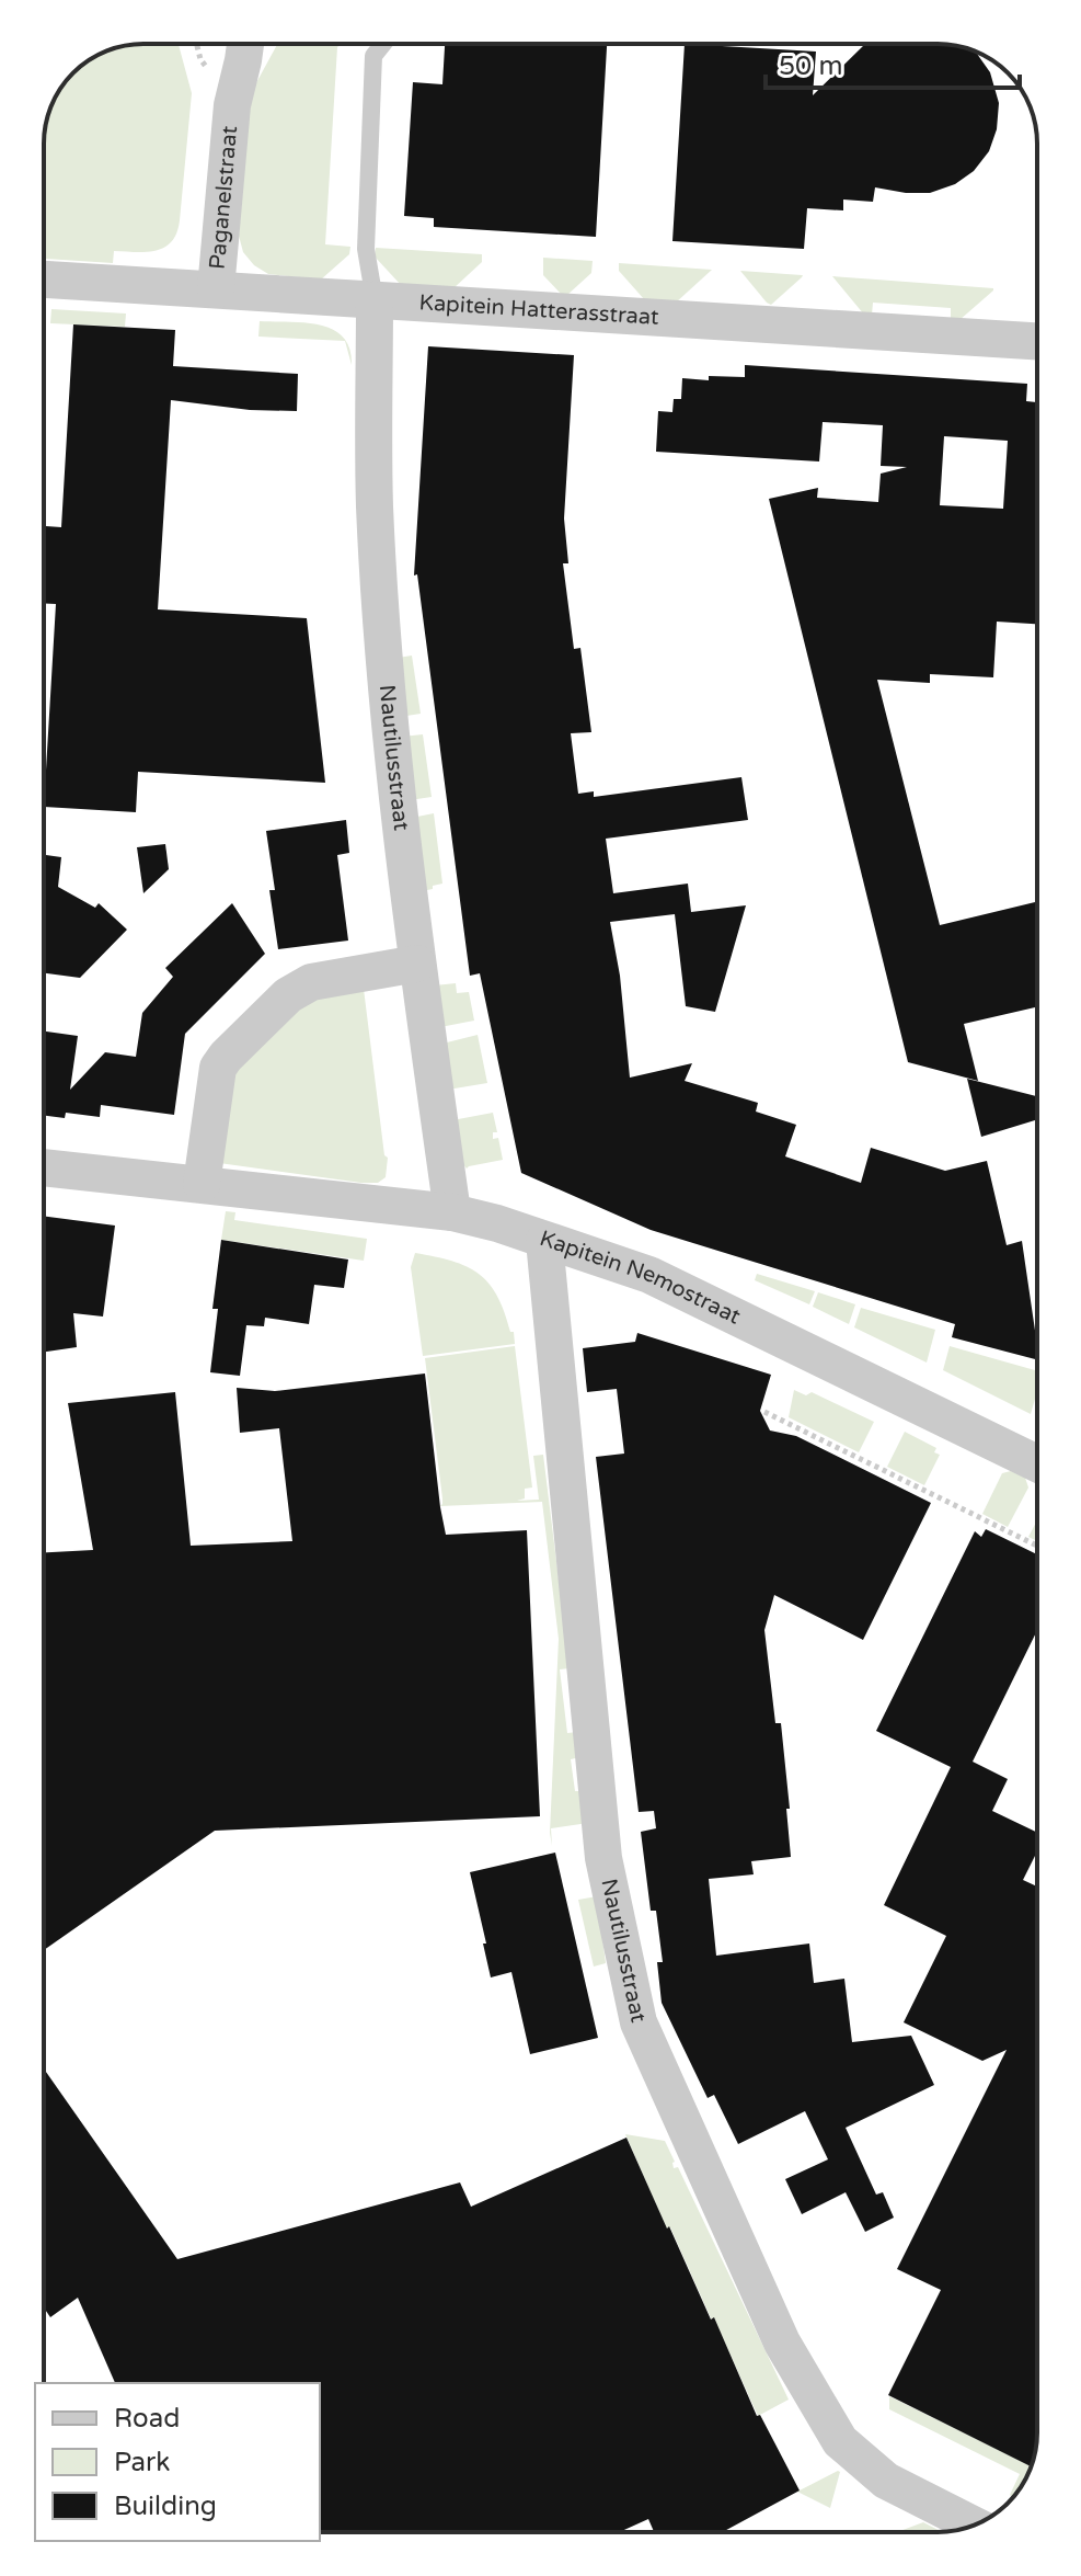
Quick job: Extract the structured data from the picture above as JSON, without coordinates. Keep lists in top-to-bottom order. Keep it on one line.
{"streets":{"street":["Paganelstraat","Kapitein Hatterasstraat","Nautilusstraat","Kapitein Nemostraat"]},"crossings":[["Paganelstraat","Kapitein Hatterasstraat"],["Kapitein Hatterasstraat","Nautilusstraat"],["Nautilusstraat","Kapitein Nemostraat"]],"legend":["Road","Park","Building"],"scale_bar":"50 m"}
